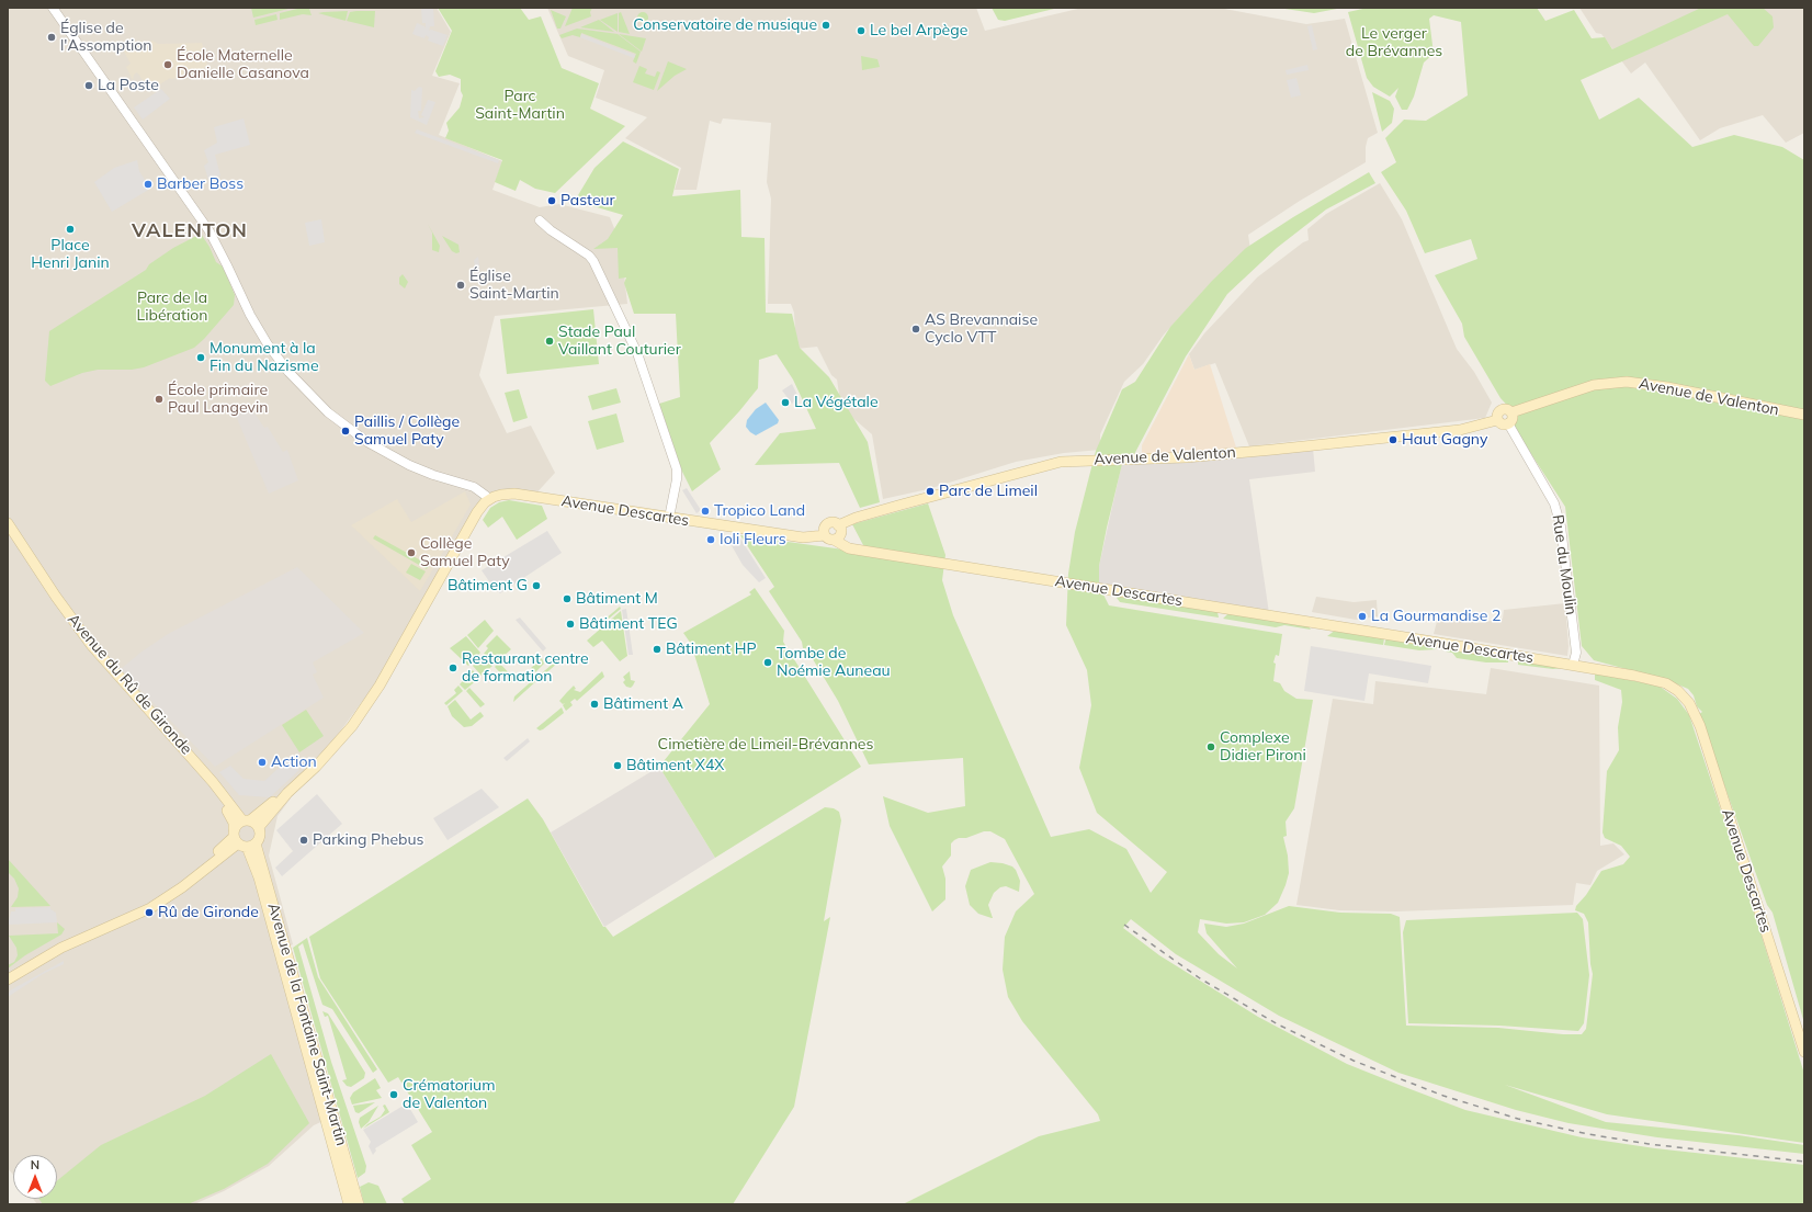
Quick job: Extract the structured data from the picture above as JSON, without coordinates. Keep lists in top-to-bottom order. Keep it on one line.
{"streets":{"main road":["Avenue de Valenton","Avenue Descartes","Avenue du Rû de Gironde","Avenue de la Fontaine Saint-Martin"],"street":["Rue du Moulin"]},"crossings":[["Avenue de Valenton","Avenue Descartes"],["Avenue de Valenton","Rue du Moulin"],["Avenue Descartes","Rue du Moulin"],["Avenue du Rû de Gironde","Avenue de la Fontaine Saint-Martin"]],"districts":["VALENTON"],"parks":["Le verger de Brévannes","Parc Saint-Martin","Parc de la Libération","Cimetière de Limeil-Brévannes"],"places":["Conservatoire de musique","Le bel Arpège","Église de l'Assomption","École Maternelle Danielle Casanova","La Poste","Barber Boss","Pasteur","Place Henri Janin","Église Saint-Martin","AS Brevannaise Cyclo VTT","Stade Paul Vaillant Couturier","Monument à la Fin du Nazisme","École primaire Paul Langevin","La Végétale","Paillis / Collège Samuel Paty","Haut Gagny","Parc de Limeil","Tropico Land","Ioli Fleurs","Collège Samuel Paty","Bâtiment G","Bâtiment M","La Gourmandise 2","Bâtiment TEG","Bâtiment HP","Tombe de Noémie Auneau","Restaurant centre de formation","Bâtiment A","Complexe Didier Pironi","Action","Bâtiment X4X","Parking Phebus","Rû de Gironde","Crématorium de Valenton"],"north":"top"}
